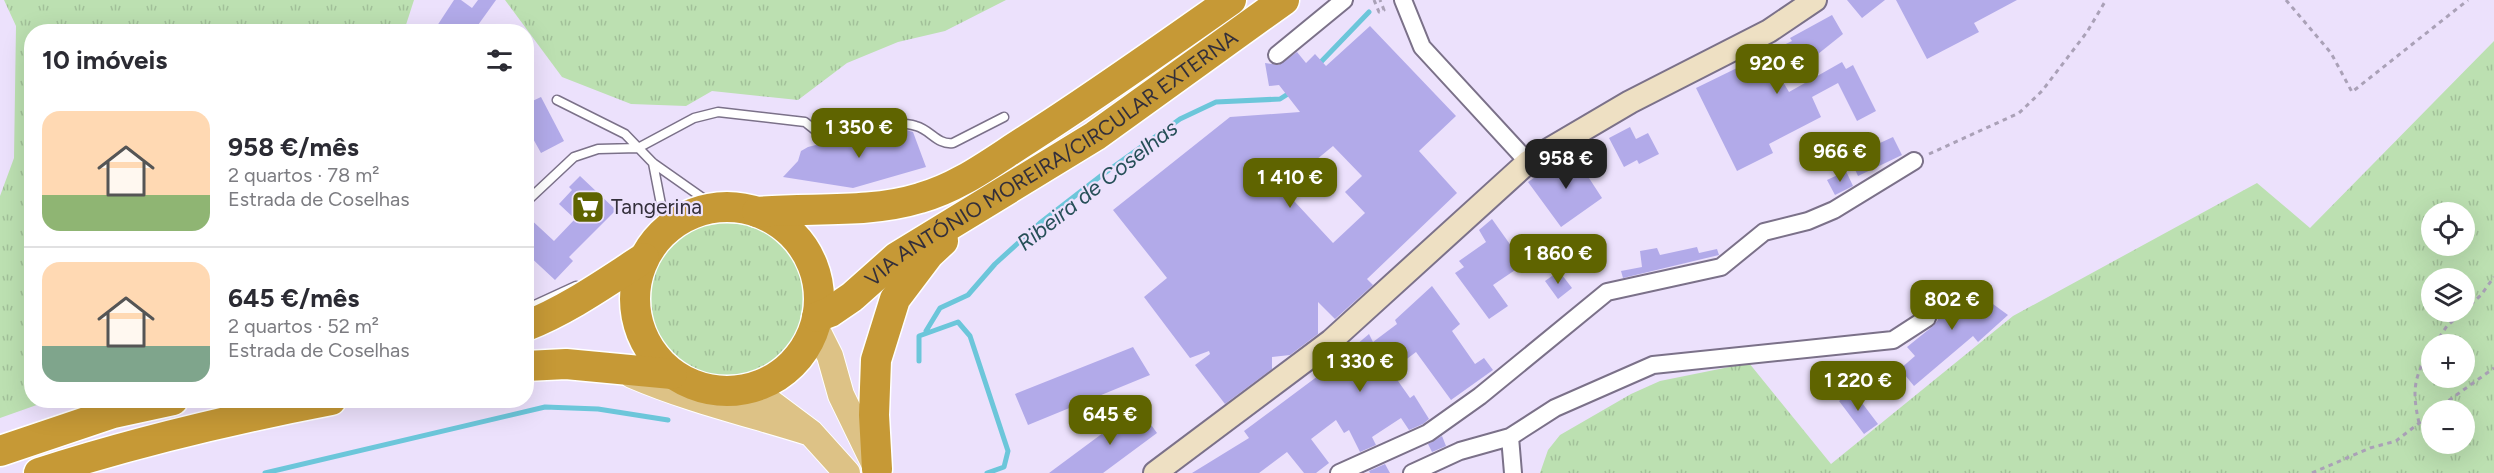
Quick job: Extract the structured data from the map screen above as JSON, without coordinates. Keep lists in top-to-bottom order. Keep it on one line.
{"streets":{"highway":["VIA ANTÓNIO MOREIRA/CIRCULAR EXTERNA"]},"water":["Ribeira de Coselhas"],"places":{"supermarket":["Tangerina"]},"page":{"heading":"10 imóveis","price":["920 €","1 350 €","966 €","958 €","1 410 €","1 860 €","802 €","1 330 €","1 220 €","645 €"],"list":[{"name":"958 €/mês","note":"2 quartos · 78 m² · Estrada de Coselhas"},{"name":"645 €/mês","note":"2 quartos · 52 m² · Estrada de Coselhas"}],"map_buttons":["+","−"]}}
